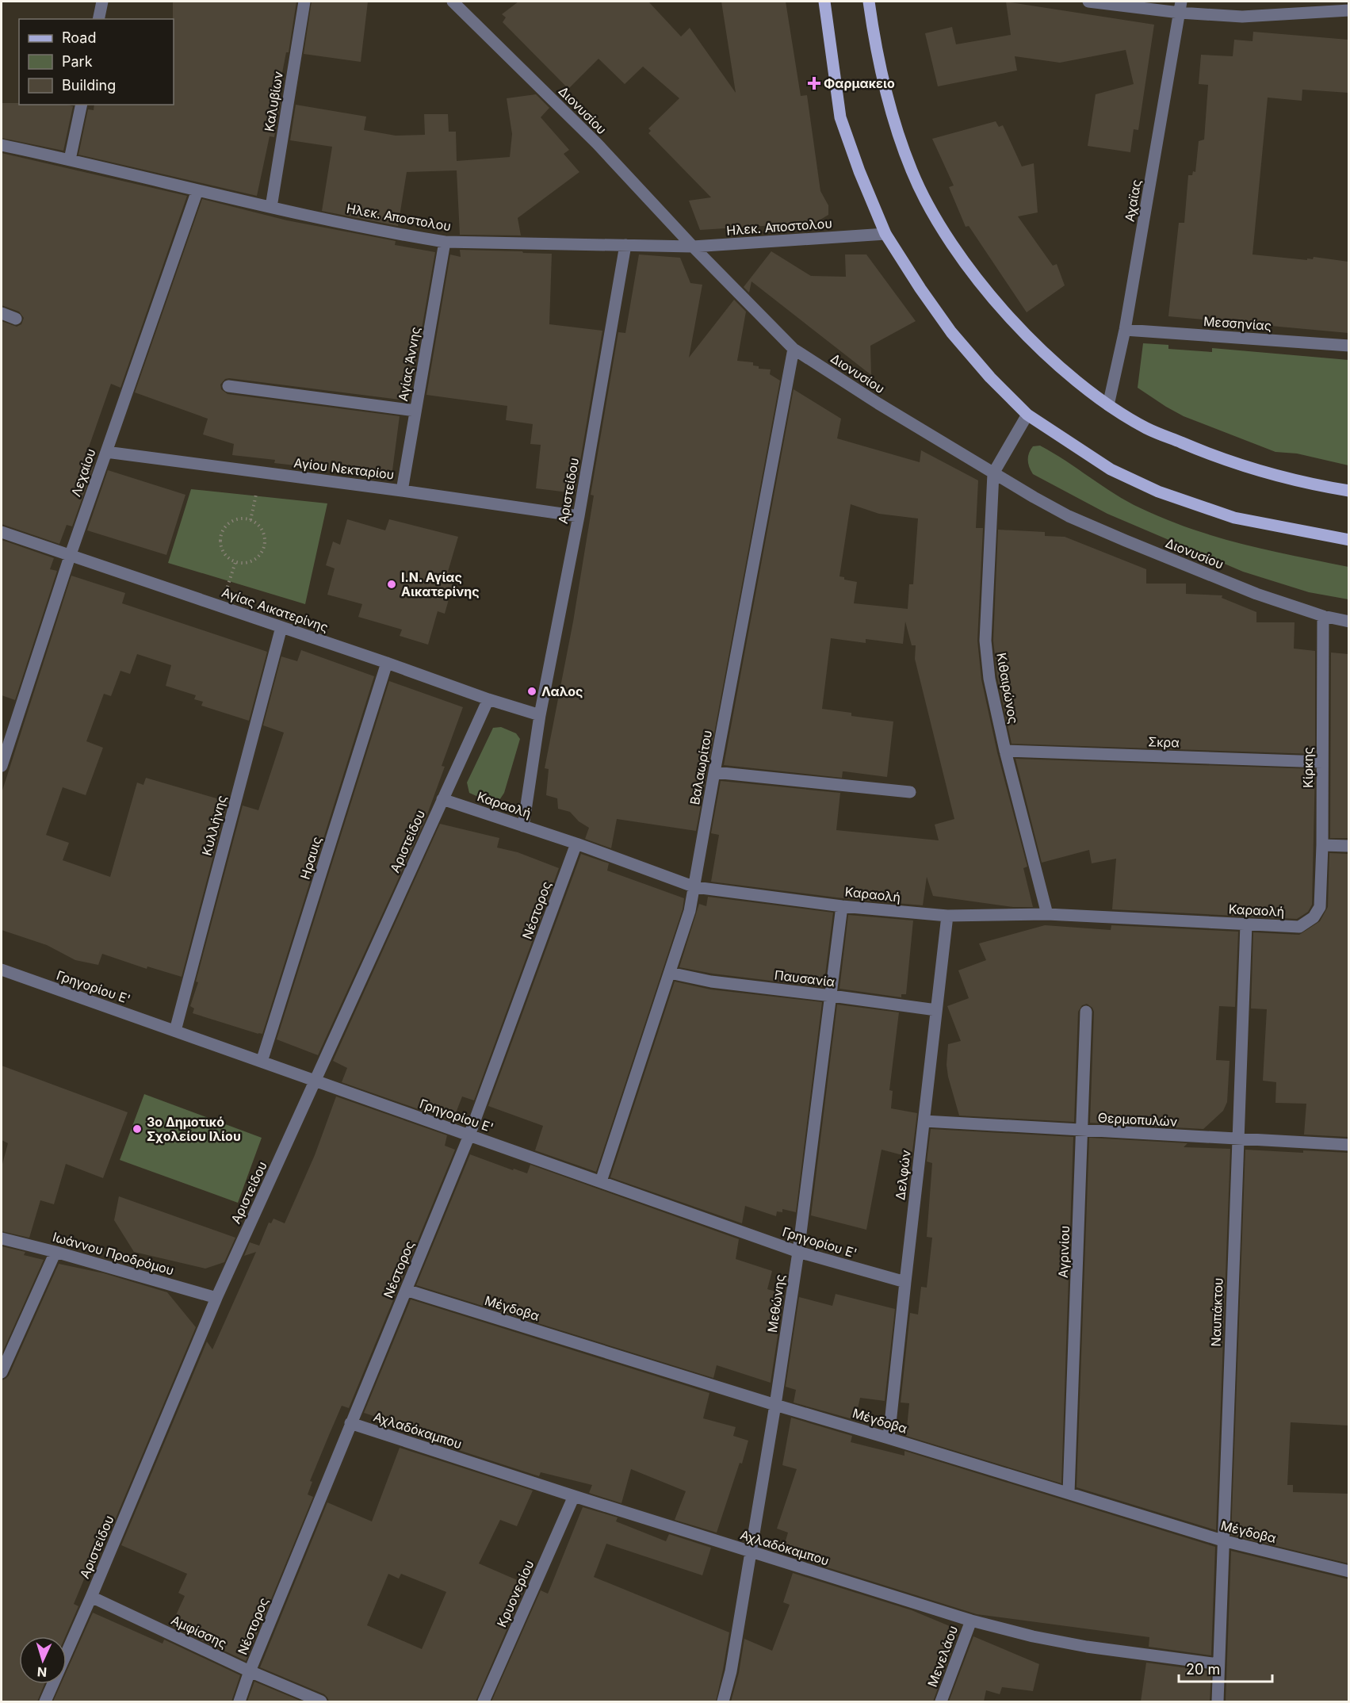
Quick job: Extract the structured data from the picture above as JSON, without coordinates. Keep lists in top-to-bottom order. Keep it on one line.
{"streets":{"street":["Καλυβίων","Διονυσίου","Αχαϊας","Ηλεκ. Αποστολου","Μεσσηνίας","Αγίας Άννης","Αγίου Νεκταρίου","Λεχαίου","Αριστείδου","Αγίας Αικατερίνης","Κιθαιρώνος","Σκρα","Βαλαωρίτου","Κίρκης","Καραολή","Κυλλήνης","Ηραυις","Νέστορος","Παυσανία","Γρηγορίου Ε'","Θερμοπυλών","Δελφών","Αγρινίου","Ιωάννου Προδρόμου","Μεθώνης","Μέγδοβα","Ναυπάκτου","Αχλαδόκαμπου","Κρυονερίου","Αμφίσσης","Μενελάου"]},"crossings":[["Καλυβίων","Ηλεκ. Αποστολου"],["Διονυσίου","Ηλεκ. Αποστολου"],["Διονυσίου","Κιθαιρώνος"],["Διονυσίου","Βαλαωρίτου"],["Διονυσίου","Κίρκης"],["Αχαϊας","Μεσσηνίας"],["Ηλεκ. Αποστολου","Αγίας Άννης"],["Ηλεκ. Αποστολου","Λεχαίου"],["Ηλεκ. Αποστολου","Αριστείδου"],["Αγίας Άννης","Αγίου Νεκταρίου"],["Αγίου Νεκταρίου","Λεχαίου"],["Αγίου Νεκταρίου","Αριστείδου"],["Λεχαίου","Αγίας Αικατερίνης"],["Αριστείδου","Αγίας Αικατερίνης"],["Αριστείδου","Καραολή"],["Αριστείδου","Γρηγορίου Ε'"],["Αριστείδου","Ιωάννου Προδρόμου"],["Αριστείδου","Αμφίσσης"],["Αγίας Αικατερίνης","Κυλλήνης"],["Αγίας Αικατερίνης","Ηραυις"],["Κιθαιρώνος","Σκρα"],["Κιθαιρώνος","Καραολή"],["Σκρα","Κίρκης"],["Βαλαωρίτου","Καραολή"],["Βαλαωρίτου","Παυσανία"],["Βαλαωρίτου","Γρηγορίου Ε'"],["Κίρκης","Καραολή"],["Καραολή","Νέστορος"],["Καραολή","Δελφών"],["Καραολή","Μεθώνης"],["Καραολή","Ναυπάκτου"],["Κυλλήνης","Γρηγορίου Ε'"],["Ηραυις","Γρηγορίου Ε'"],["Νέστορος","Γρηγορίου Ε'"],["Νέστορος","Μέγδοβα"],["Νέστορος","Αχλαδόκαμπου"],["Νέστορος","Αμφίσσης"],["Παυσανία","Δελφών"],["Παυσανία","Μεθώνης"],["Γρηγορίου Ε'","Δελφών"],["Γρηγορίου Ε'","Μεθώνης"],["Θερμοπυλών","Δελφών"],["Θερμοπυλών","Αγρινίου"],["Θερμοπυλών","Ναυπάκτου"],["Δελφών","Μέγδοβα"],["Αγρινίου","Μέγδοβα"],["Μεθώνης","Μέγδοβα"],["Μεθώνης","Αχλαδόκαμπου"],["Μέγδοβα","Ναυπάκτου"],["Ναυπάκτου","Αχλαδόκαμπου"],["Αχλαδόκαμπου","Κρυονερίου"],["Αχλαδόκαμπου","Μενελάου"]],"places":{"health":["Φαρμακειο"],"other":["Ι.Ν. Αγίας Αικατερίνης","Λαλος","3ο Δημοτικό Σχολείου Ιλίου"]},"legend":["Road","Park","Building"],"scale_bar":"20 m","north":"bottom"}
